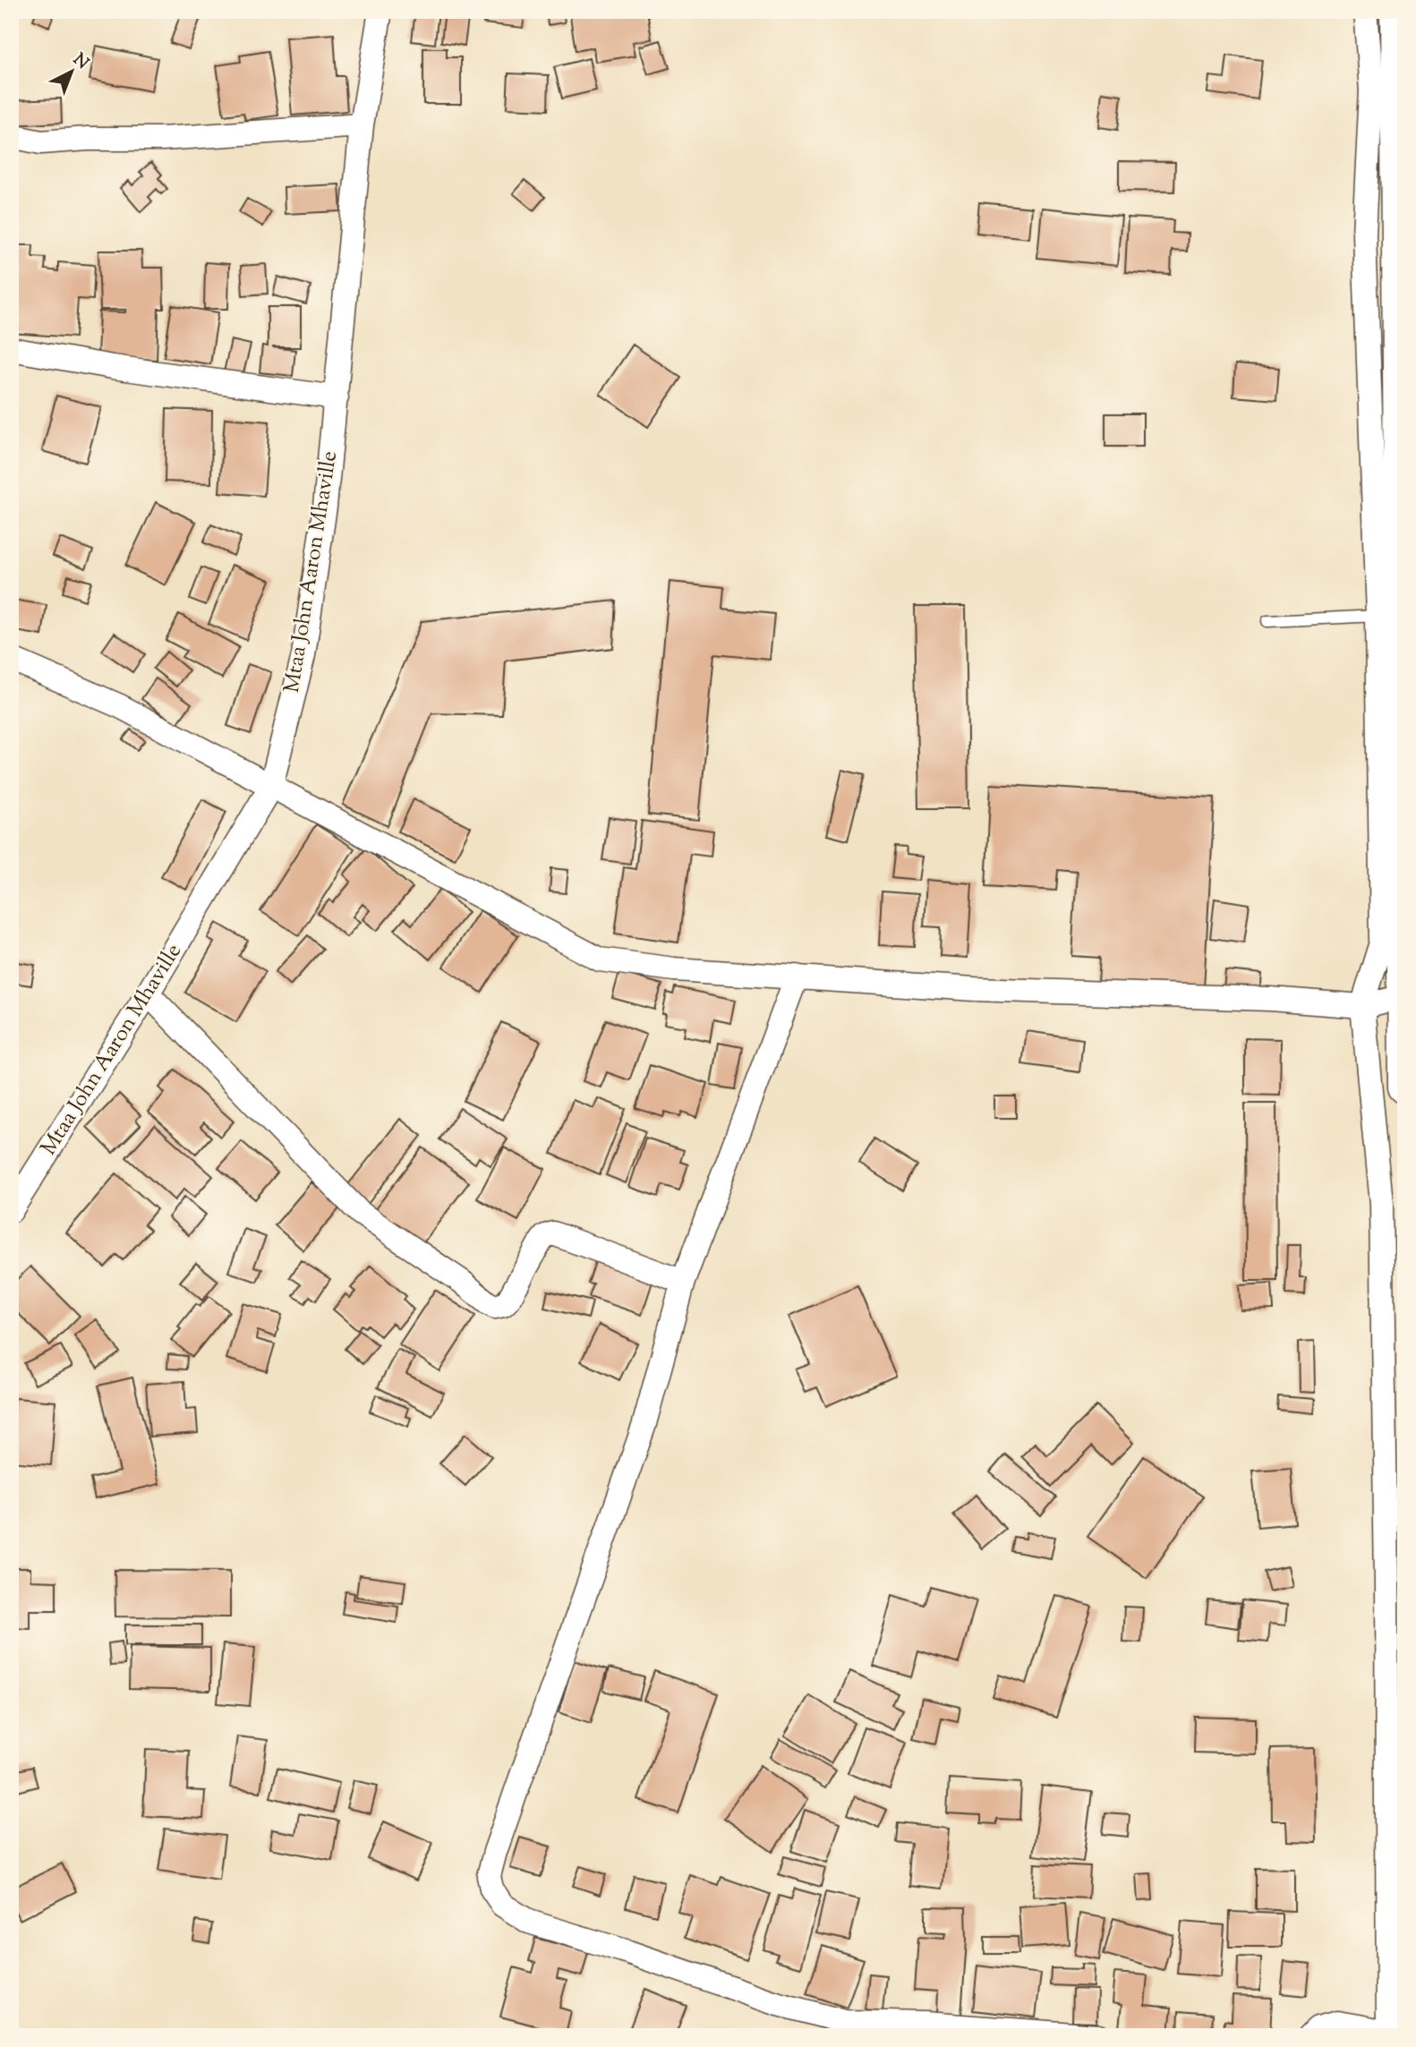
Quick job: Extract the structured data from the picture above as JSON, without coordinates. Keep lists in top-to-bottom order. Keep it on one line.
{"streets":{"street":["Mtaa John Aaron Mhaville"]},"north":"top right"}
